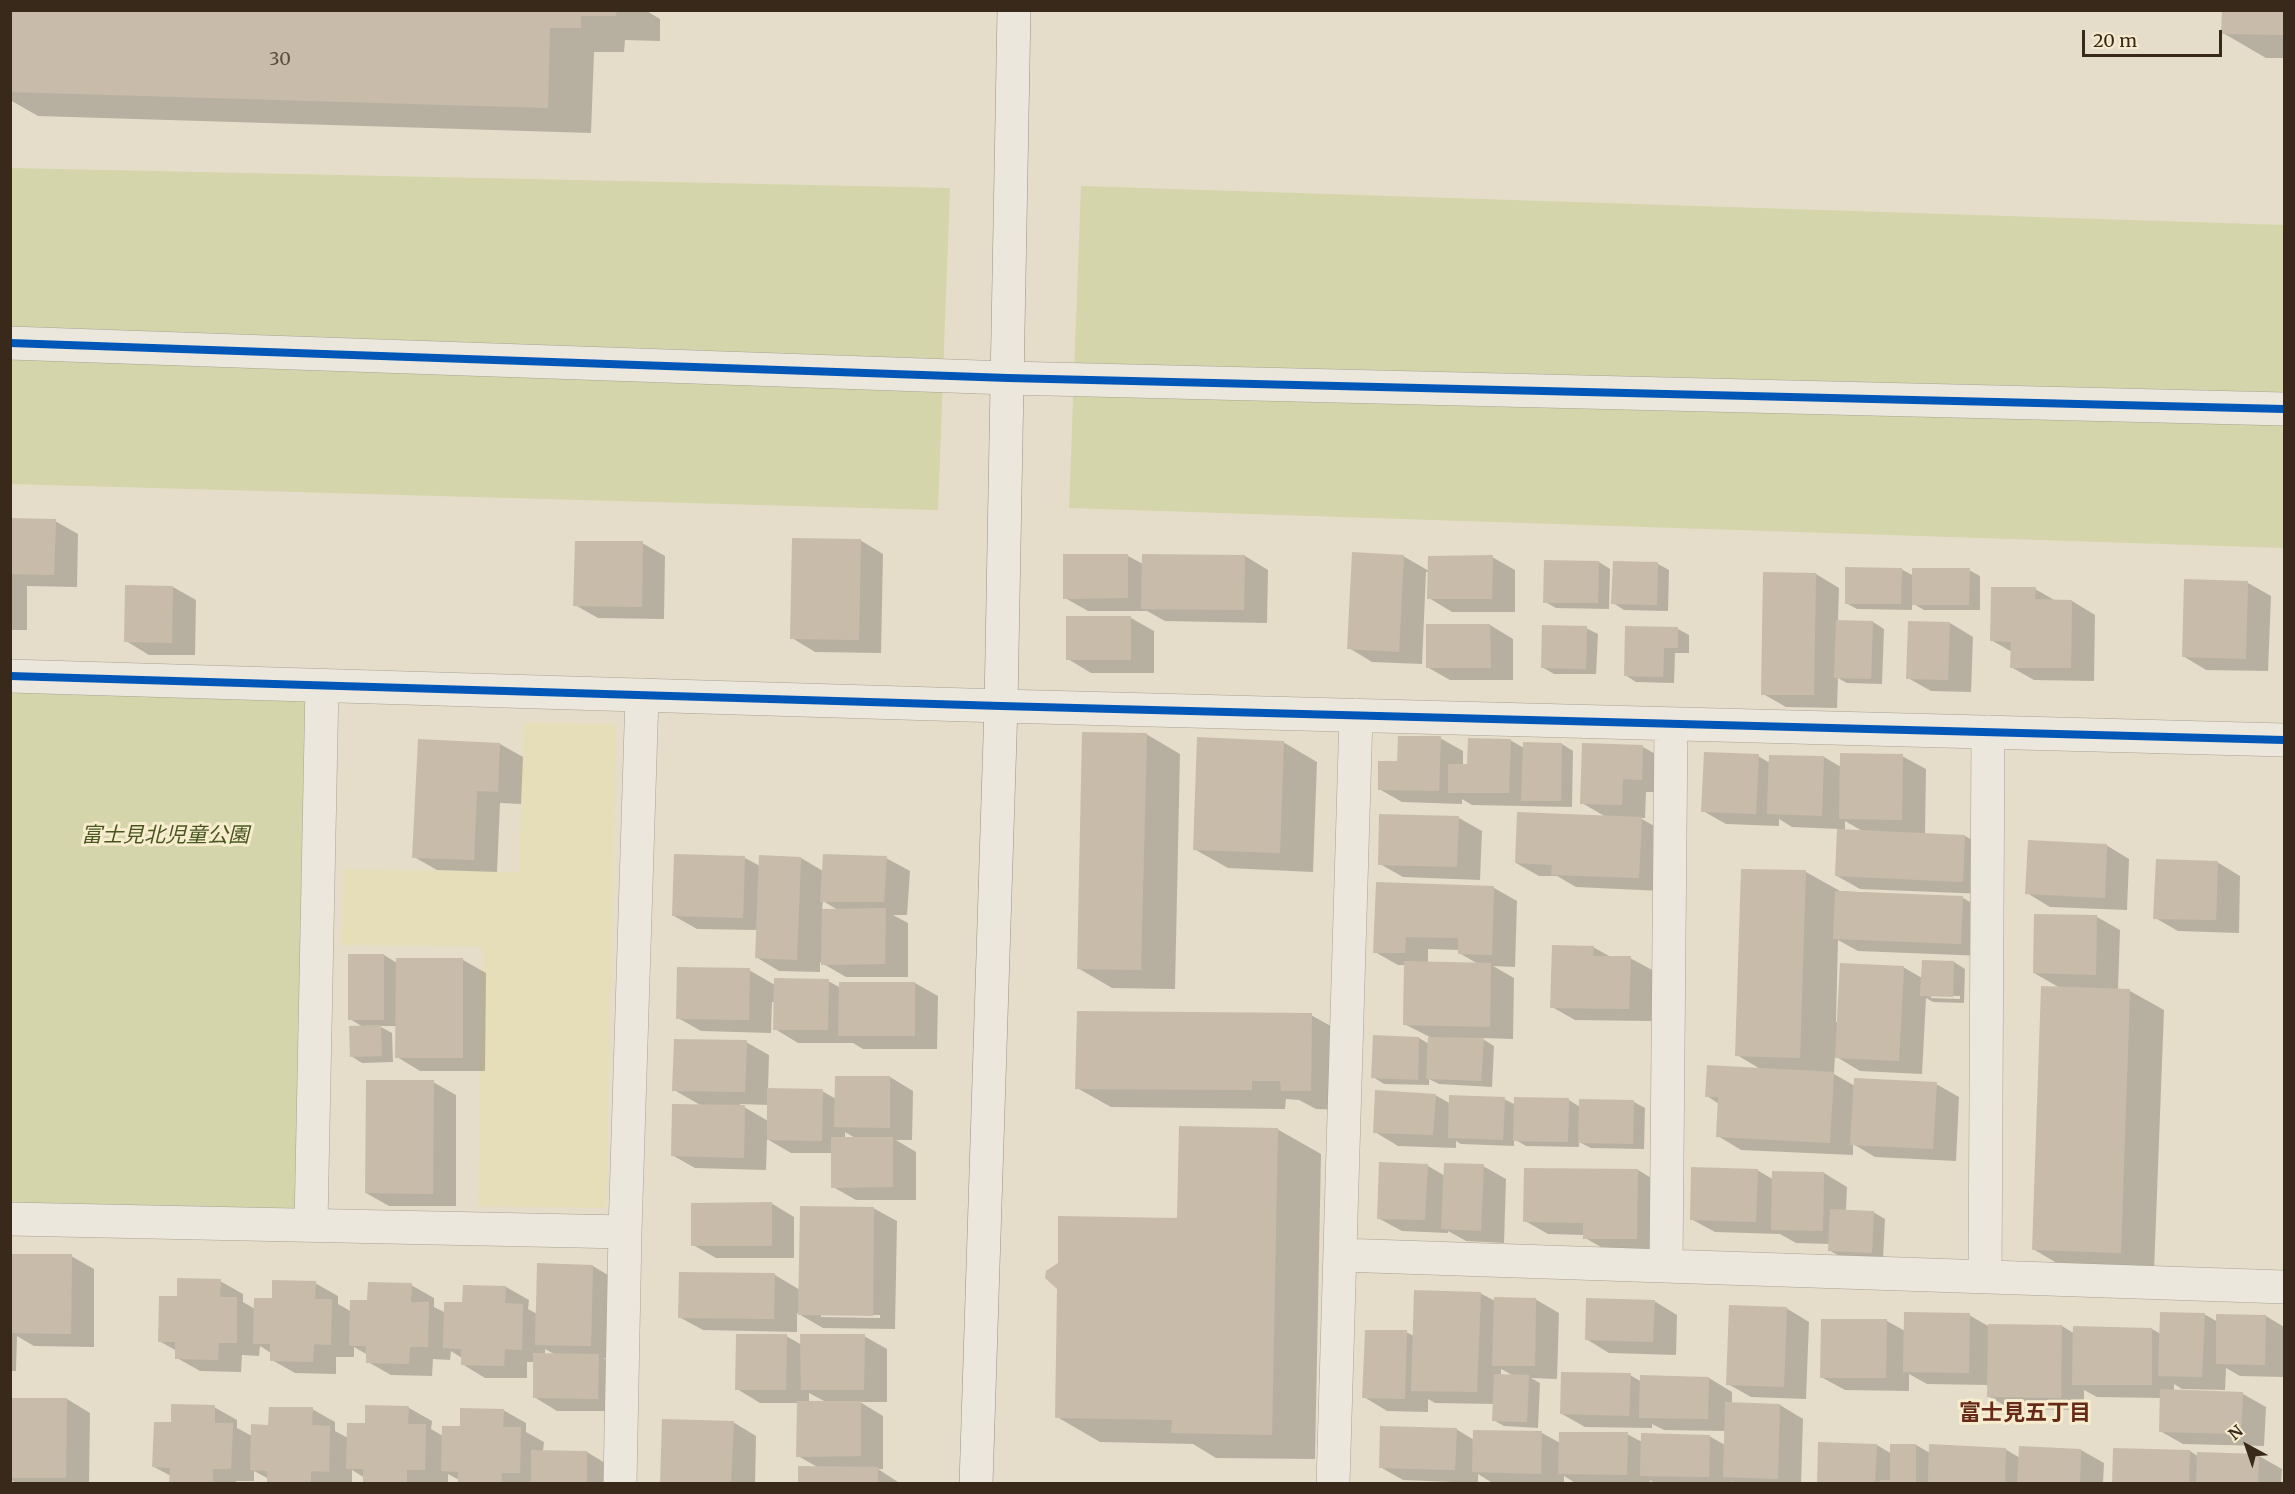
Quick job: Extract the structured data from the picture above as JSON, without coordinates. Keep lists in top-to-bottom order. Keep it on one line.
{"districts":["富士見五丁目"],"parks":["富士見北児童公園"],"house_numbers":["30"],"scale_bar":"20 m","north":"top left"}
